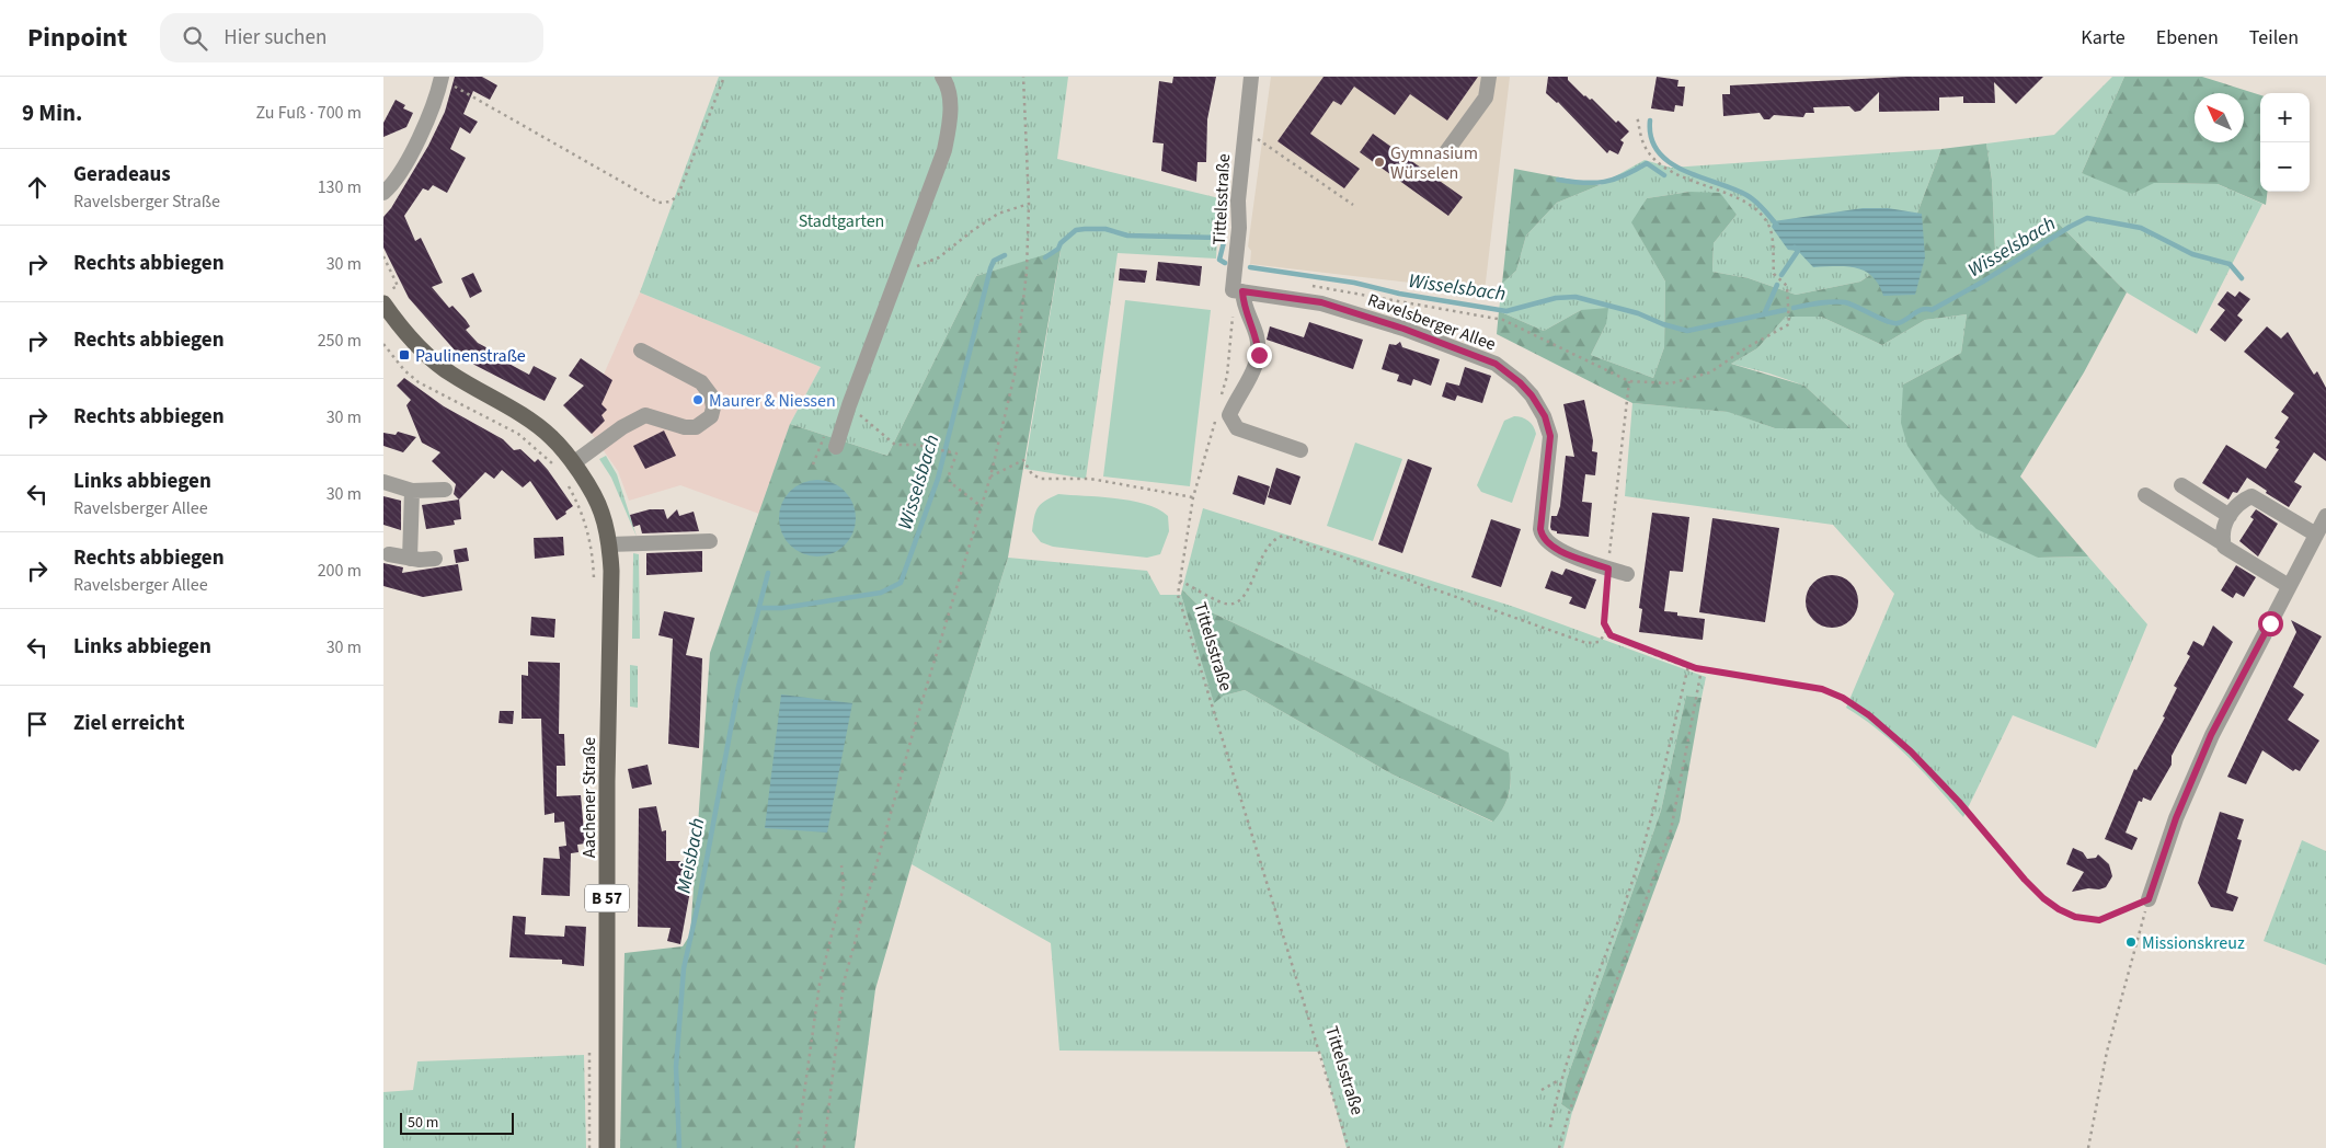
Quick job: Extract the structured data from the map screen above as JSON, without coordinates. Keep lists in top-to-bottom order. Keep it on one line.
{"streets":{"main road":["Aachener Straße","B 57"],"street":["Tittelsstraße","Ravelsberger Allee"]},"crossings":[["Tittelsstraße","Ravelsberger Allee"]],"water":["Wisselsbach","Meisbach"],"parks":["Stadtgarten"],"places":{"other":["Gymnasium Würselen","Maurer & Niessen","Missionskreuz"],"transit":["Paulinenstraße"]},"scale_bar":"50 m","north":"top left","page":{"header":"Pinpoint","search":"Hier suchen","nav":["Karte","Ebenen","Teilen"],"heading":["9 Min.","Zu Fuß · 700 m"],"map_buttons":["+","−"],"list":[["Geradeaus","Ravelsberger Straße","130 m"],["Rechts abbiegen","30 m"],["Rechts abbiegen","250 m"],["Rechts abbiegen","30 m"],["Links abbiegen","Ravelsberger Allee","30 m"],["Rechts abbiegen","Ravelsberger Allee","200 m"],["Links abbiegen","30 m"],"Ziel erreicht"],"scale":"50 m"}}
